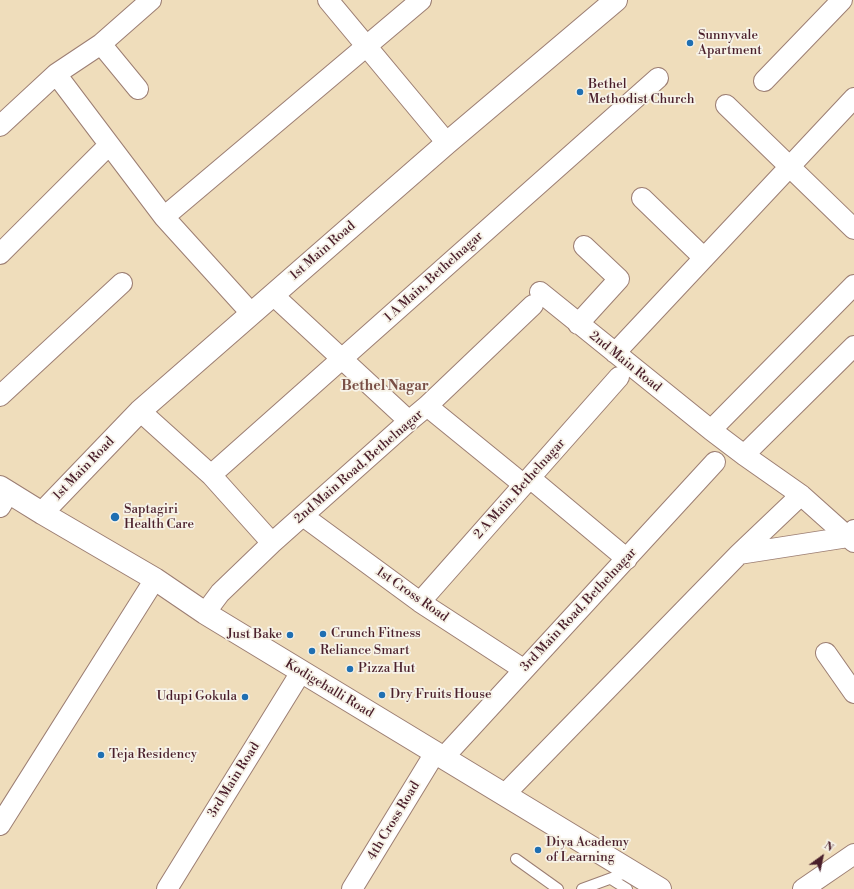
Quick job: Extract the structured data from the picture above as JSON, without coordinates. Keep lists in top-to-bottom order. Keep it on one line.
{"streets":{"street":["1st Main Road","1 A Main, Bethelnagar","2nd Main Road","2nd Main Road, Bethelnagar","2 A Main, Bethelnagar","1st Cross Road","3rd Main Road, Bethelnagar","Kodigehalli Road","3rd Main Road","4th Cross Road"]},"crossings":[["1st Main Road","Kodigehalli Road"],["2nd Main Road","2nd Main Road, Bethelnagar"],["2nd Main Road, Bethelnagar","1st Cross Road"],["2nd Main Road, Bethelnagar","Kodigehalli Road"],["2 A Main, Bethelnagar","1st Cross Road"],["1st Cross Road","3rd Main Road, Bethelnagar"],["3rd Main Road, Bethelnagar","Kodigehalli Road"],["3rd Main Road, Bethelnagar","4th Cross Road"],["Kodigehalli Road","3rd Main Road"],["Kodigehalli Road","4th Cross Road"]],"districts":["Bethel Nagar"],"places":["Sunnyvale Apartment","Bethel Methodist Church","Saptagiri Health Care","Crunch Fitness","Just Bake","Reliance Smart","Pizza Hut","Dry Fruits House","Udupi Gokula","Teja Residency","Diya Academy of Learning"],"north":"top right"}
